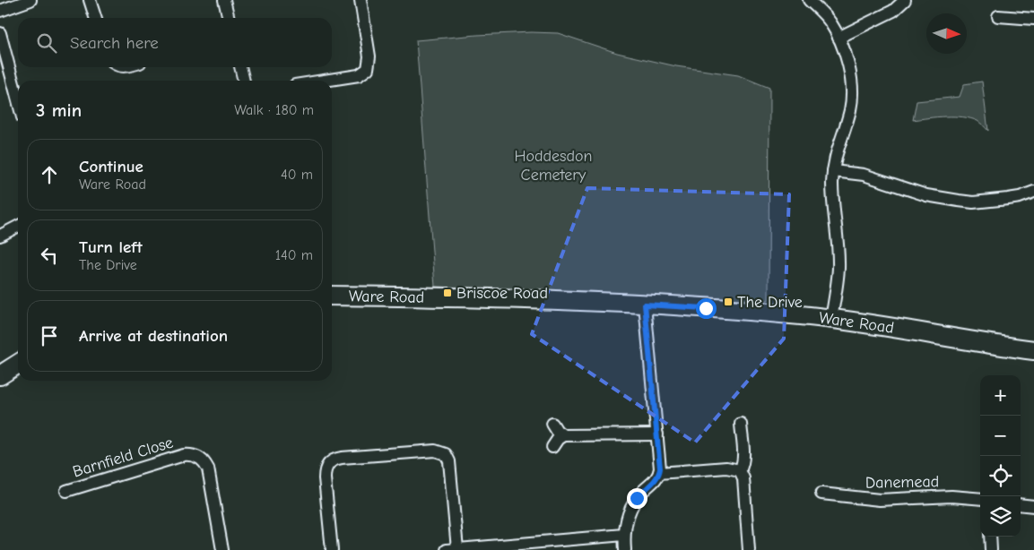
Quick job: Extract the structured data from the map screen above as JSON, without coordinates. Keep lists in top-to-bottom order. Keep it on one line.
{"streets":{"main road":["Ware Road"],"street":["Barnfield Close","Danemead"]},"parks":["Hoddesdon Cemetery"],"places":{"transit":["Briscoe Road","The Drive"]},"north":"right","page":{"search":"Search here","heading":["3 min","Walk · 180 m"],"list":[["Continue","Ware Road","40 m"],["Turn left","The Drive","140 m"],"Arrive at destination"],"map_buttons":["+","−"]}}
